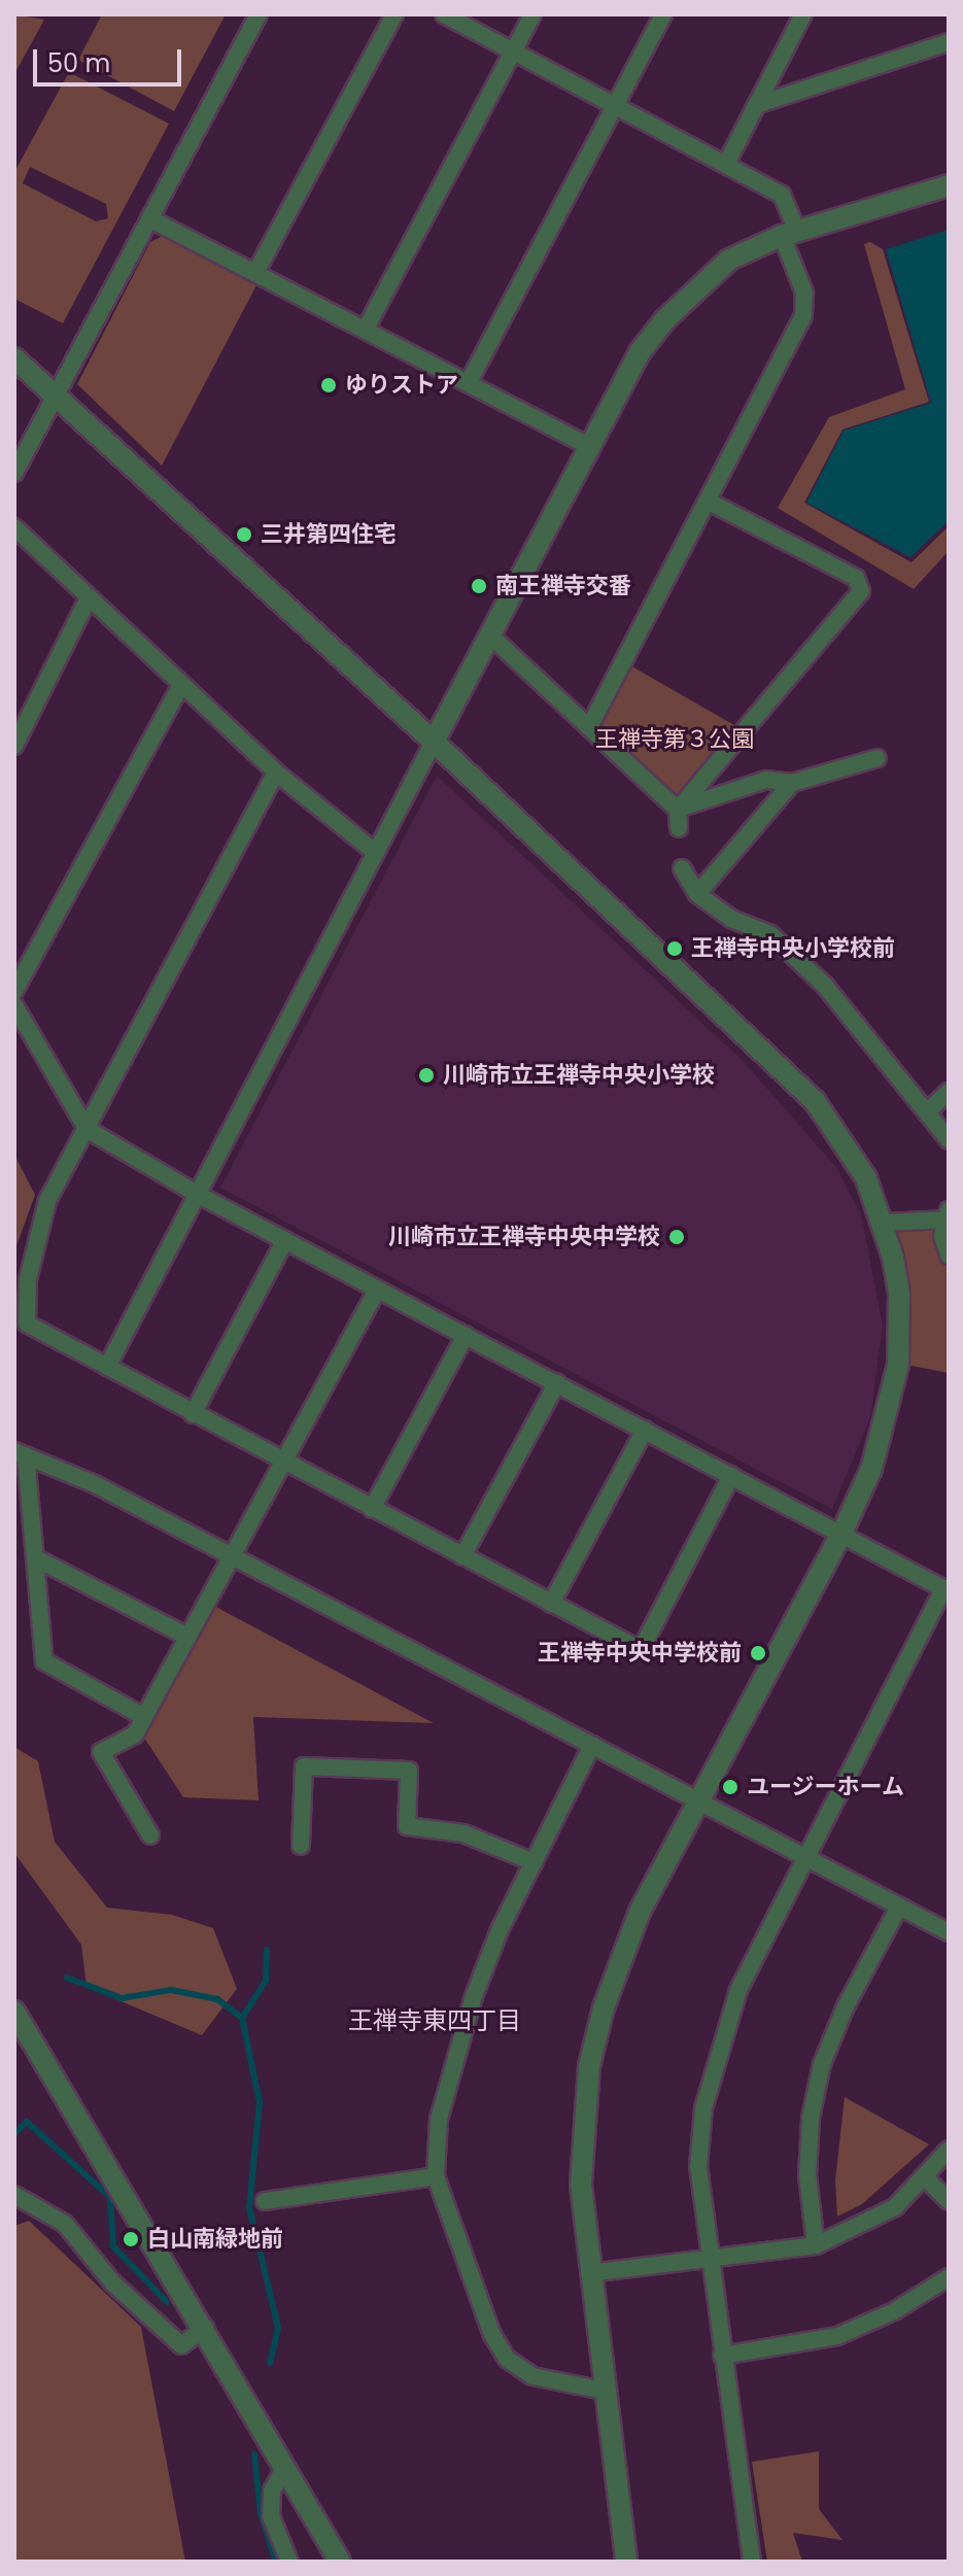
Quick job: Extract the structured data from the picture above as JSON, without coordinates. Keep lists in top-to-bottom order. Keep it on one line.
{"districts":["王禅寺東四丁目"],"parks":["王禅寺第３公園"],"places":["ゆりストア","三井第四住宅","南王禅寺交番","王禅寺中央小学校前","川崎市立王禅寺中央小学校","川崎市立王禅寺中央中学校","王禅寺中央中学校前","ユージーホーム","白山南緑地前"],"scale_bar":"50 m"}
